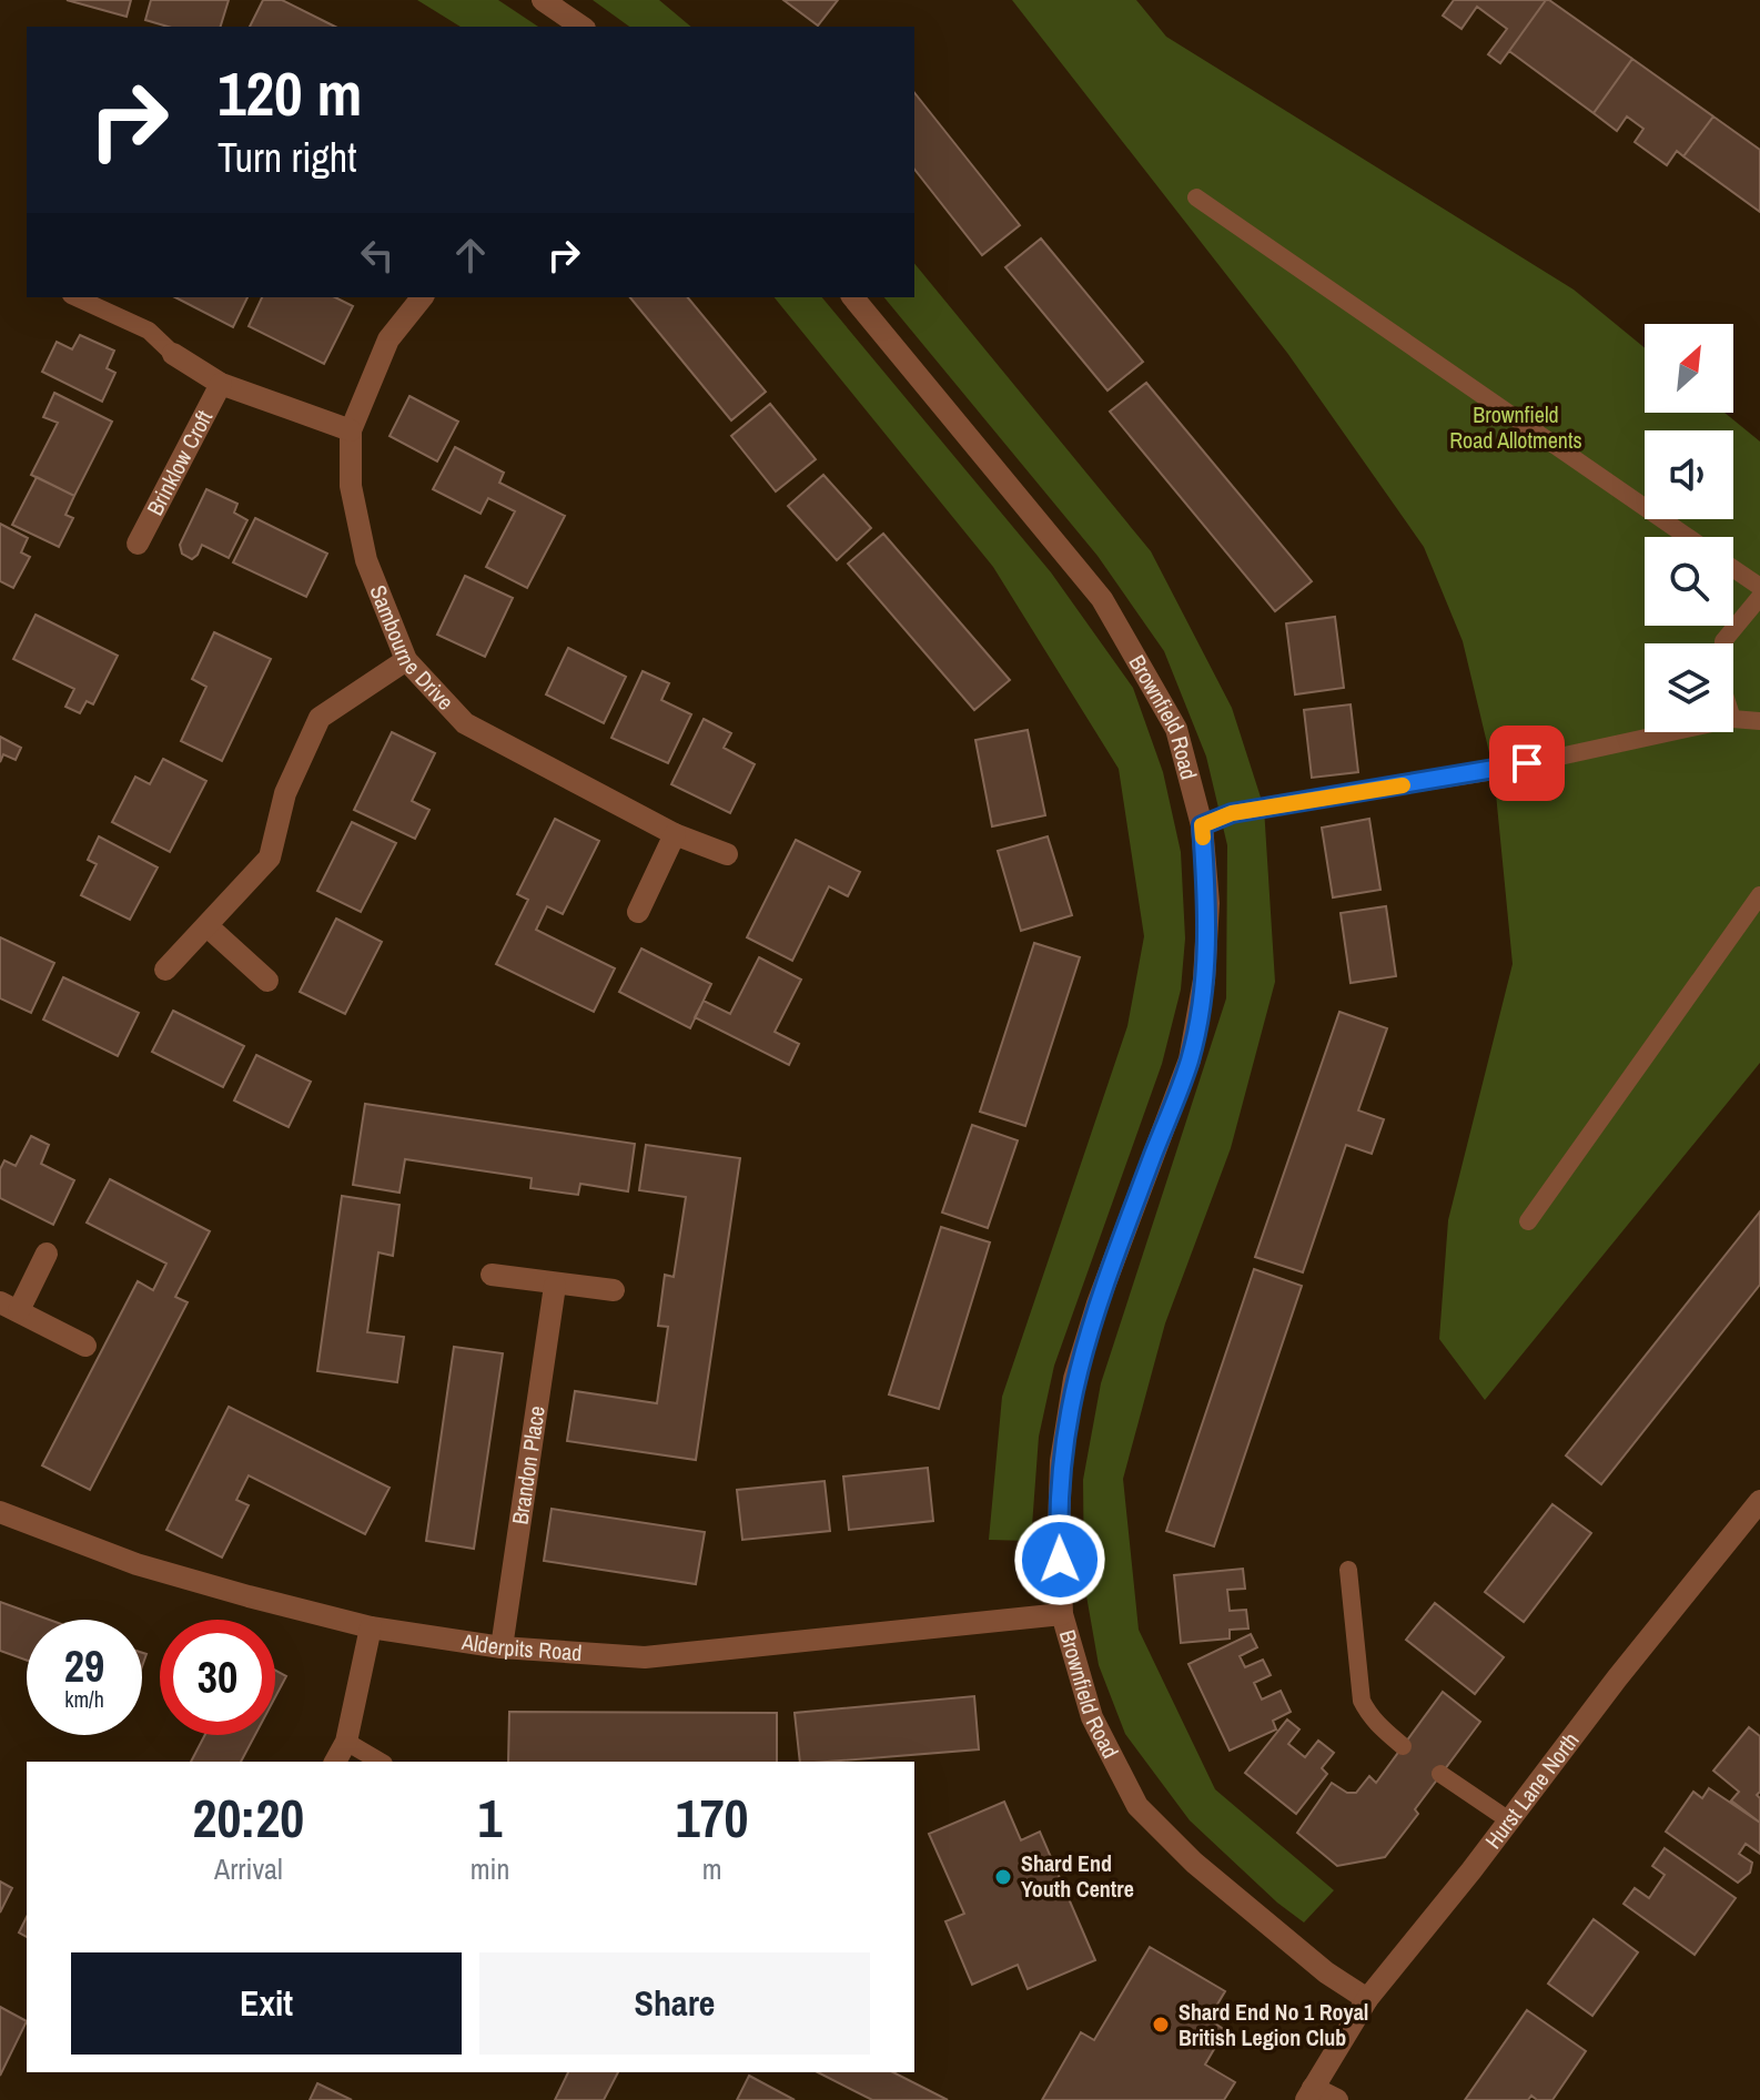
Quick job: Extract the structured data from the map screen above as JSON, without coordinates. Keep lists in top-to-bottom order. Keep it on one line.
{"streets":{"street":["Brinklow Croft","Sambourne Drive","Brownfield Road","Brandon Place","Alderpits Road","Hurst Lane North"]},"crossings":[["Brinklow Croft","Sambourne Drive"],["Brownfield Road","Alderpits Road"],["Brownfield Road","Hurst Lane North"],["Brandon Place","Alderpits Road"]],"parks":["Brownfield Road Allotments"],"places":["Shard End Youth Centre","Shard End No 1 Royal British Legion Club"],"north":"top right","page":{"turn":["120 m","Turn right"],"speed":"29 km/h","limit":"30","eta":["20:20","Arrival","1","min","170","m"],"buttons":["Exit","Share"]}}
